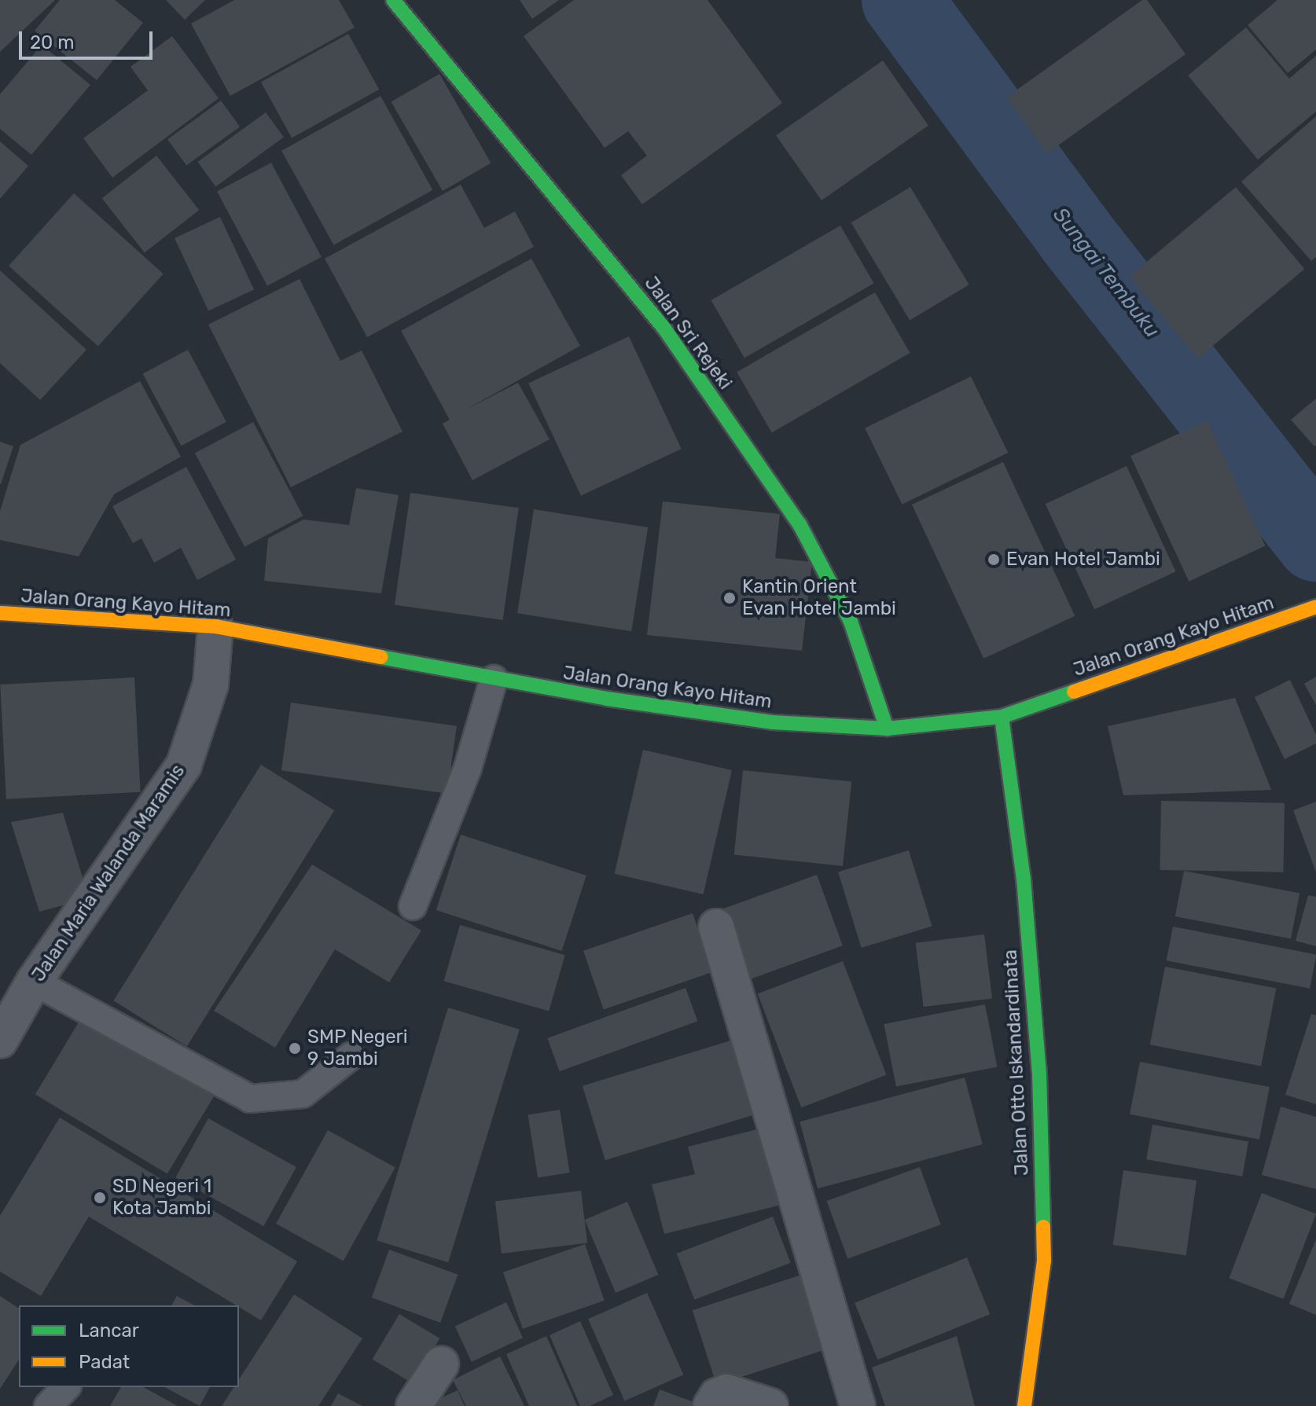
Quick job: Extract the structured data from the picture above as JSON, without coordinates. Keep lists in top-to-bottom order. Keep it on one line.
{"streets":{"street":["Jalan Sri Rejeki","Jalan Orang Kayo Hitam","Jalan Maria Walanda Maramis","Jalan Otto Iskandardinata"]},"crossings":[["Jalan Sri Rejeki","Jalan Orang Kayo Hitam"],["Jalan Orang Kayo Hitam","Jalan Maria Walanda Maramis"],["Jalan Orang Kayo Hitam","Jalan Otto Iskandardinata"]],"water":["Sungai Tembuku"],"places":["Evan Hotel Jambi","Kantin Orient Evan Hotel Jambi","SMP Negeri 9 Jambi","SD Negeri 1 Kota Jambi"],"legend":["Lancar","Padat"],"scale_bar":"20 m"}
